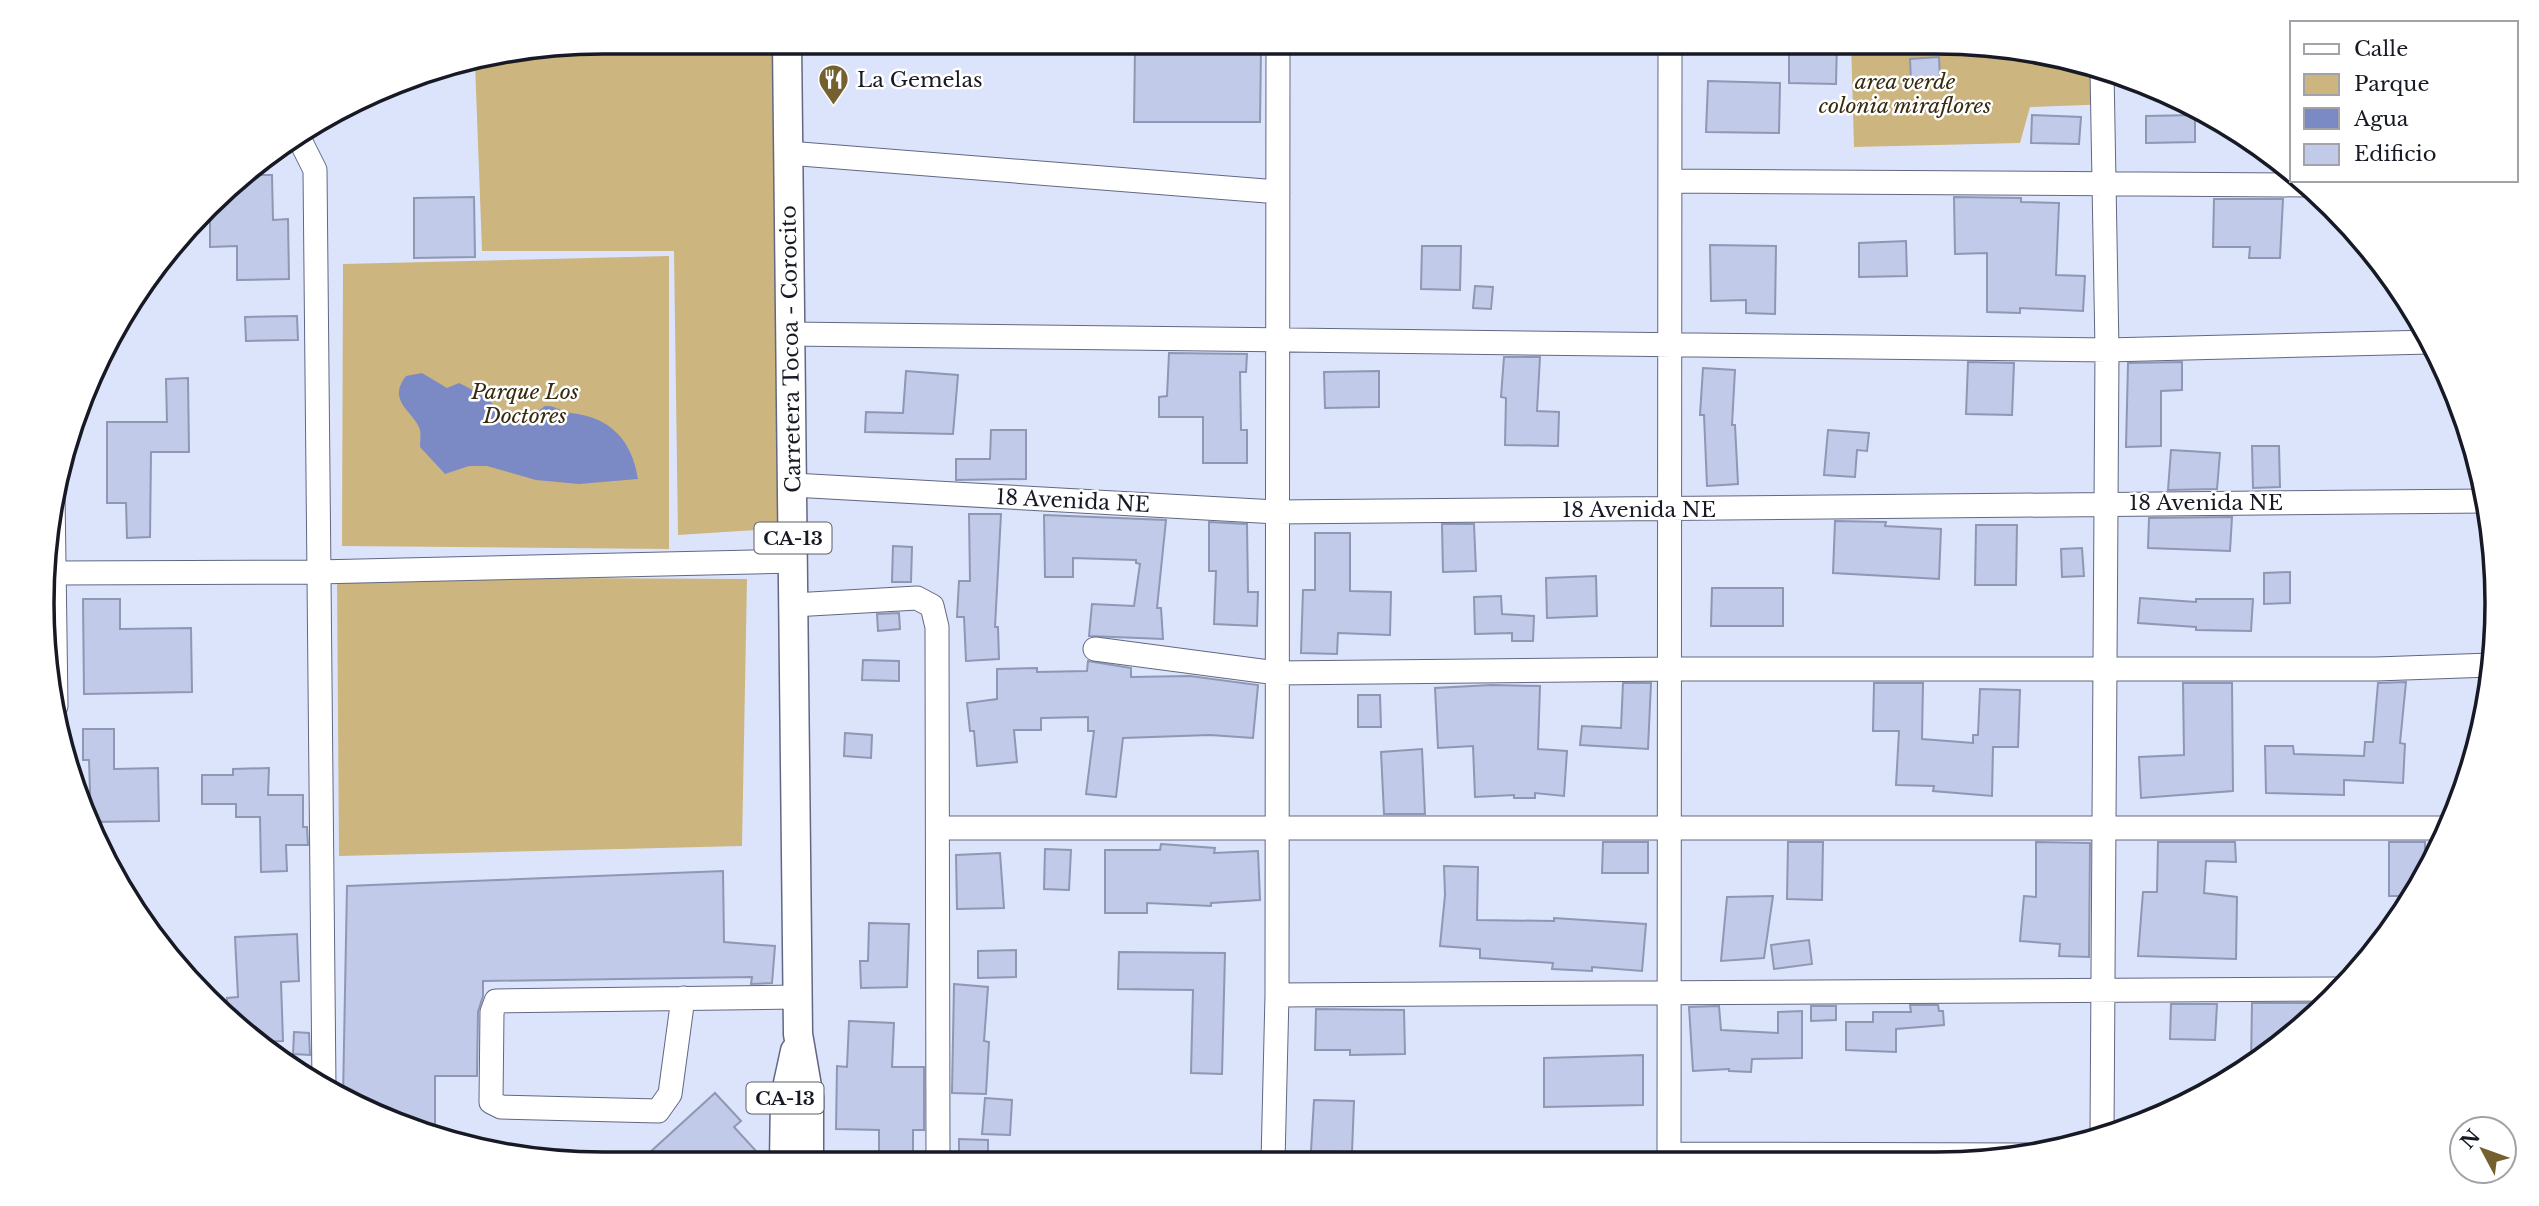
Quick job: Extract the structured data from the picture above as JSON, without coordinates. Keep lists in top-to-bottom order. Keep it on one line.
{"streets":{"main road":["Carretera Tocoa - Corocito","CA-13"],"street":["18 Avenida NE"]},"crossings":[["Carretera Tocoa - Corocito","18 Avenida NE"]],"parks":["area verde colonia miraflores","Parque Los Doctores"],"places":{"restaurant":["La Gemelas"]},"legend":["Calle","Parque","Agua","Edificio"],"north":"top left"}
